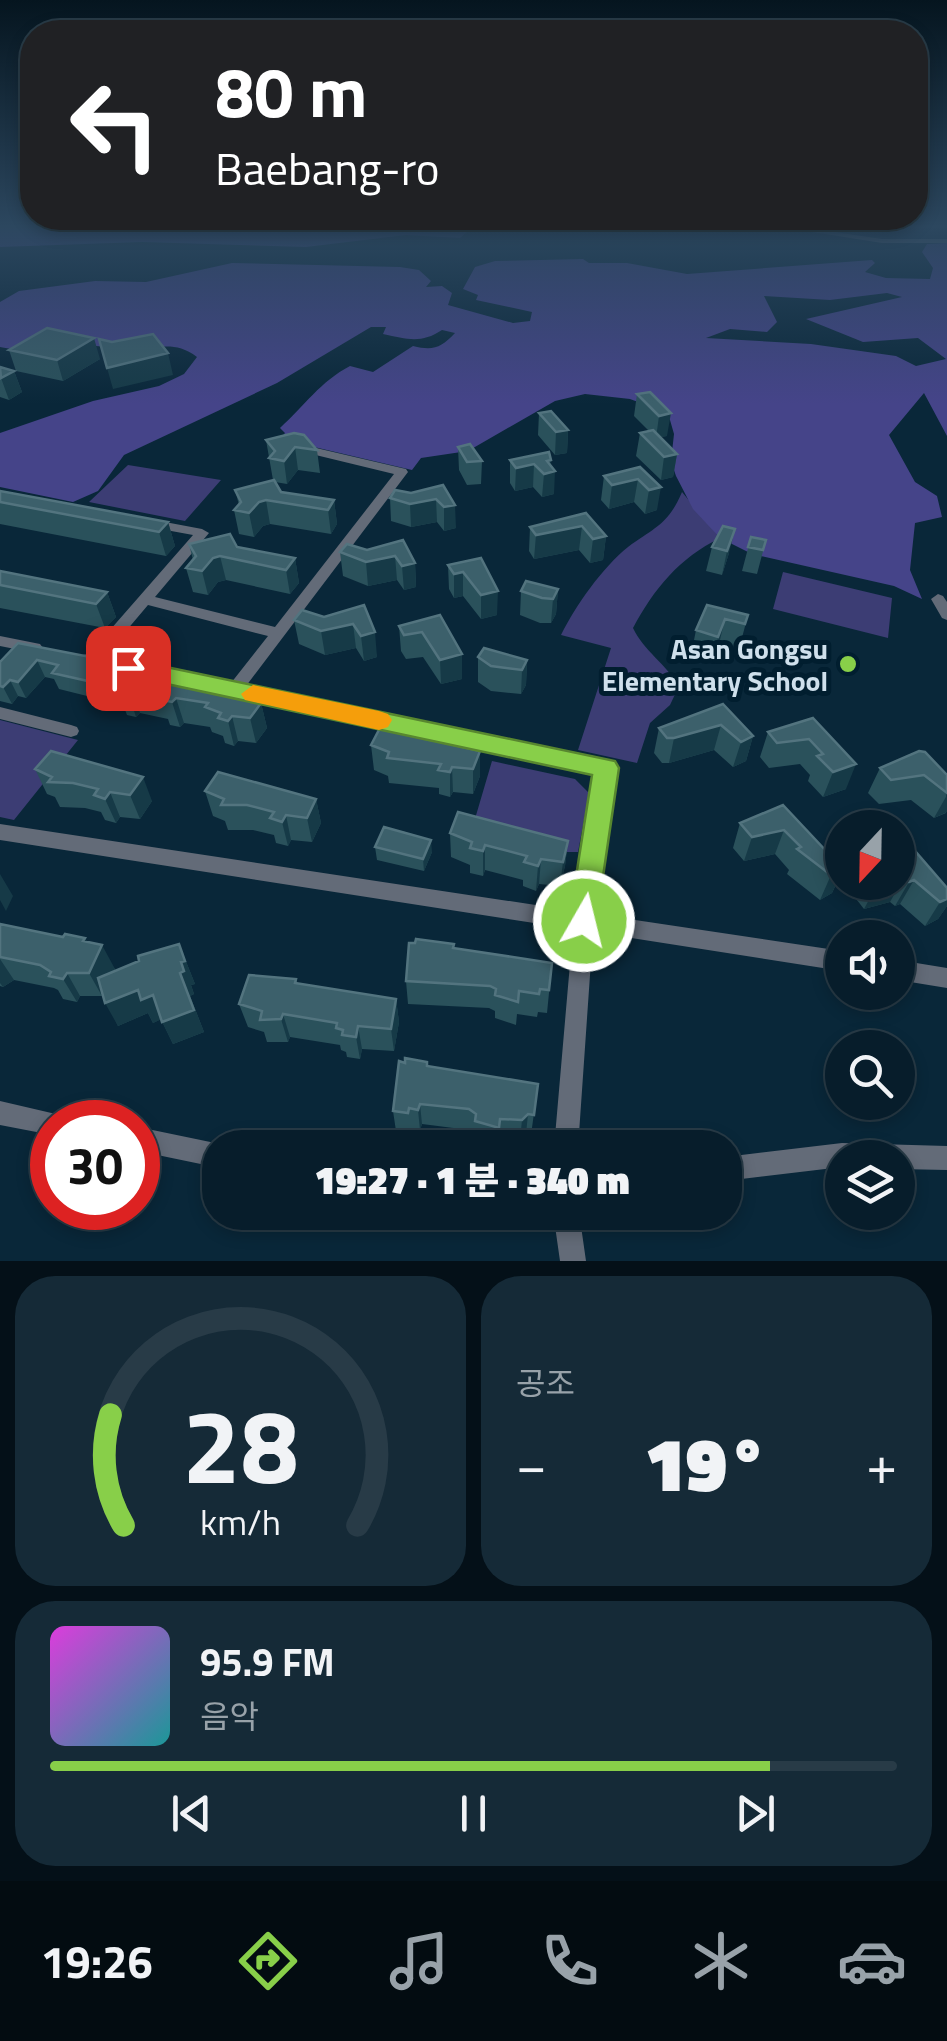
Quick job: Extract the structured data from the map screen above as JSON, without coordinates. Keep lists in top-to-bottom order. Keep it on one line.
{"places":["Asan Gongsu Elementary School"],"north":"bottom","page":{"turn":["80 m","Baebang-ro"],"limit":"30","trip":"19:27 · 1 분 · 340 m","tile":"공조","heat":["−","19°","+"],"song":["95.9 FM","음악"],"tabs":"19:26","gauge":["28","km/h"]}}
